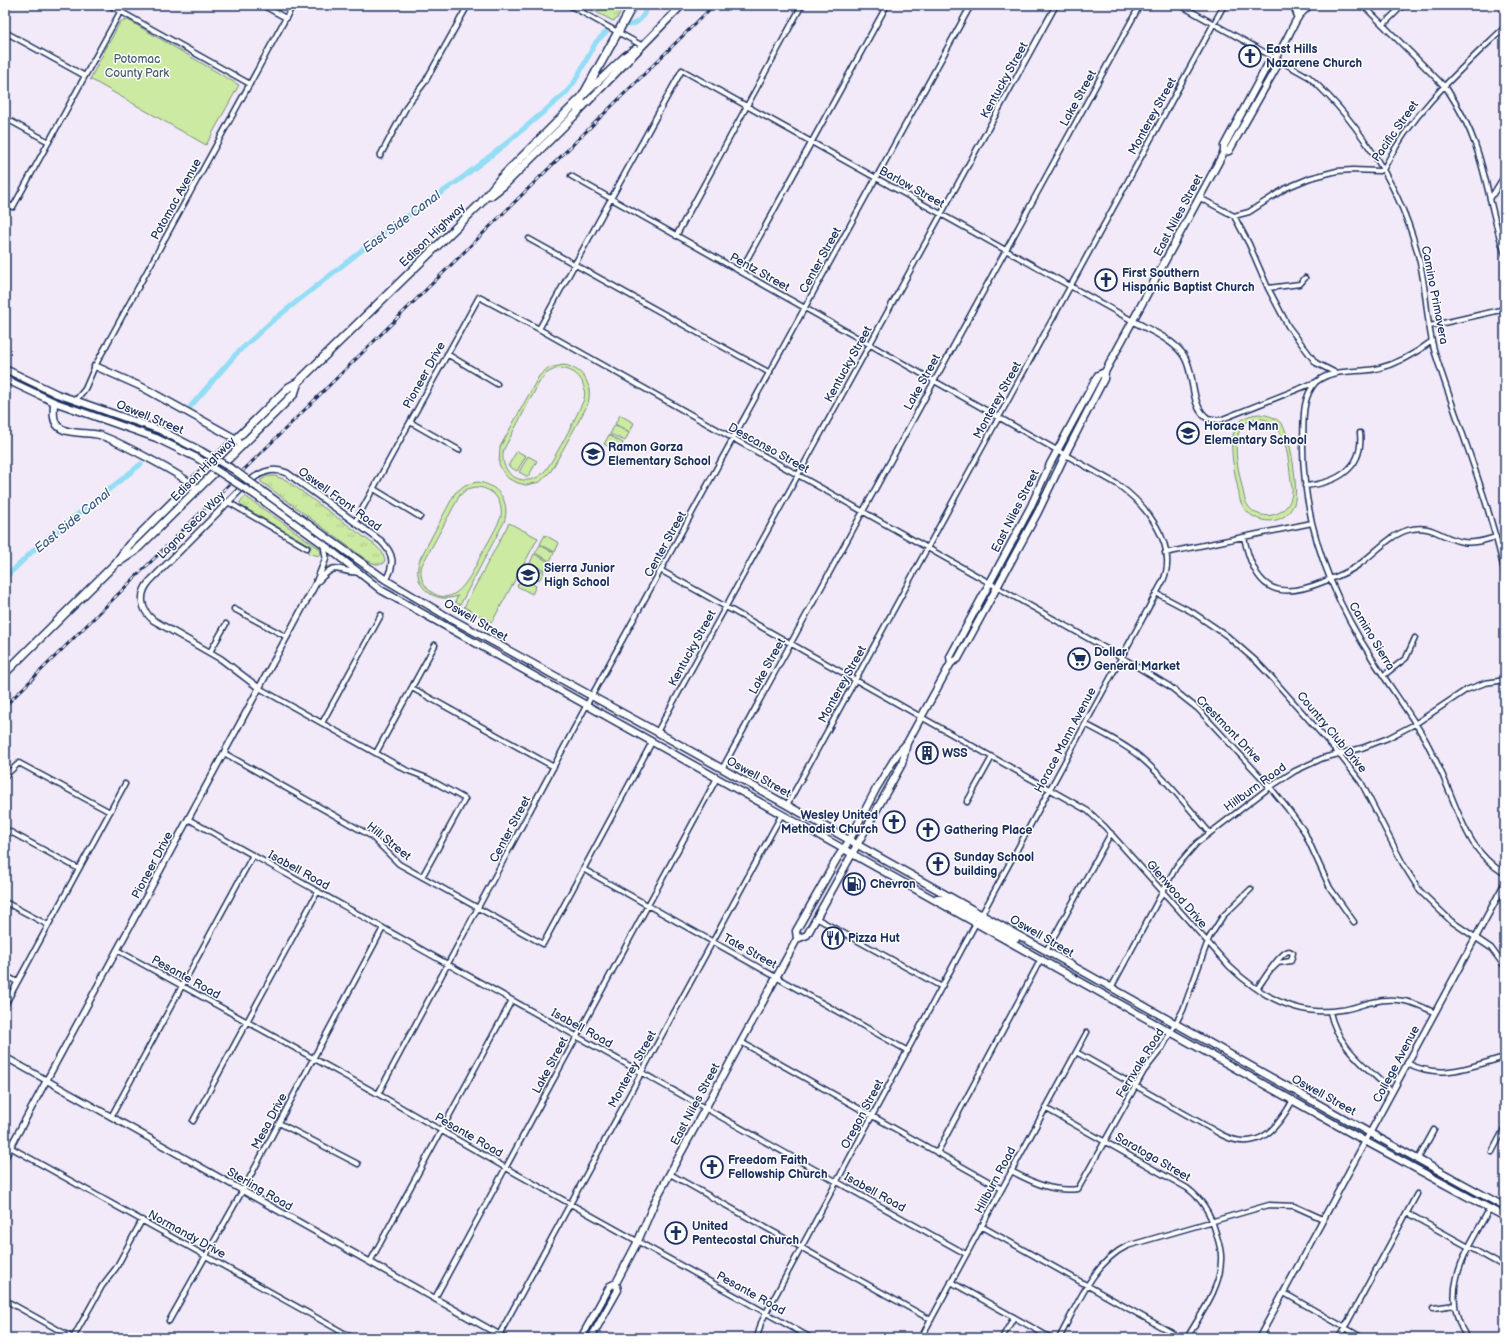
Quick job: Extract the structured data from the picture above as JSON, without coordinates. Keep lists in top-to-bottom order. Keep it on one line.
{"streets":{"main road":["East Niles Street","Edison Highway","Oswell Street"],"street":["Kentucky Street","Lake Street","Monterey Street","Pacific Street","Barlow Street","Potomac Avenue","Center Street","Pentz Street","Camino Primavera","Pioneer Drive","Descanso Street","Oswell Front Road","Lagna Seca Way","Camino Sierra","Crestmont Drive","Country Club Drive","Horace Mann Avenue","Hillburn Road","Hill Street","Isabell Road","Glenwood Drive","Tate Street","Pesante Road","Fernvale Road","College Avenue","Oregon Street","Mesa Drive","Saratoga Street","Sterling Road","Normandy Drive"]},"crossings":[["Kentucky Street","Barlow Street"],["Kentucky Street","Pentz Street"],["Kentucky Street","Oswell Street"],["Kentucky Street","Descanso Street"],["Kentucky Street","Glenwood Drive"],["Lake Street","Barlow Street"],["Lake Street","Pentz Street"],["Lake Street","Oswell Street"],["Lake Street","Descanso Street"],["Lake Street","Isabell Road"],["Lake Street","Glenwood Drive"],["Lake Street","Tate Street"],["Lake Street","Pesante Road"],["Lake Street","Sterling Road"],["Monterey Street","Barlow Street"],["Monterey Street","Pentz Street"],["Monterey Street","Camino Primavera"],["Monterey Street","Oswell Street"],["Monterey Street","Descanso Street"],["Monterey Street","Isabell Road"],["Monterey Street","Glenwood Drive"],["Monterey Street","Tate Street"],["Monterey Street","Pesante Road"],["Monterey Street","Sterling Road"],["Pacific Street","Camino Primavera"],["Barlow Street","East Niles Street"],["Barlow Street","Center Street"],["Barlow Street","Pentz Street"],["Potomac Avenue","Oswell Street"],["East Niles Street","Pentz Street"],["East Niles Street","Camino Primavera"],["East Niles Street","Oswell Street"],["East Niles Street","Descanso Street"],["East Niles Street","Crestmont Drive"],["East Niles Street","Horace Mann Avenue"],["East Niles Street","Isabell Road"],["East Niles Street","Glenwood Drive"],["East Niles Street","Tate Street"],["East Niles Street","Pesante Road"],["Center Street","Pentz Street"],["Center Street","Oswell Street"],["Center Street","Descanso Street"],["Center Street","Hill Street"],["Center Street","Isabell Road"],["Center Street","Glenwood Drive"],["Center Street","Pesante Road"],["Pentz Street","Horace Mann Avenue"],["Pioneer Drive","Oswell Street"],["Pioneer Drive","Descanso Street"],["Pioneer Drive","Oswell Front Road"],["Pioneer Drive","Hill Street"],["Pioneer Drive","Isabell Road"],["Pioneer Drive","Pesante Road"],["Pioneer Drive","Sterling Road"],["Pioneer Drive","Normandy Drive"],["Oswell Street","Oswell Front Road"],["Oswell Street","Horace Mann Avenue"],["Oswell Street","Hillburn Road"],["Oswell Street","Fernvale Road"],["Oswell Street","College Avenue"],["Oswell Street","Oregon Street"],["Descanso Street","Crestmont Drive"],["Oswell Front Road","Lagna Seca Way"],["Camino Sierra","Hillburn Road"],["Crestmont Drive","Horace Mann Avenue"],["Crestmont Drive","Hillburn Road"],["Country Club Drive","Horace Mann Avenue"],["Country Club Drive","Hillburn Road"],["Country Club Drive","College Avenue"],["Horace Mann Avenue","Glenwood Drive"],["Hillburn Road","Isabell Road"],["Hillburn Road","Glenwood Drive"],["Hillburn Road","Fernvale Road"],["Hillburn Road","Saratoga Street"],["Hill Street","Tate Street"],["Isabell Road","Oregon Street"],["Isabell Road","Mesa Drive"],["Glenwood Drive","Fernvale Road"],["Glenwood Drive","College Avenue"],["Tate Street","Oregon Street"],["Pesante Road","Oregon Street"],["Pesante Road","Mesa Drive"],["Fernvale Road","Saratoga Street"],["Mesa Drive","Sterling Road"],["Mesa Drive","Normandy Drive"]],"water":["East Side Canal"],"parks":["Potomac County Park"],"places":{"church":["East Hills Nazarene Church","First Southern Hispanic Baptist Church","Wesley United Methodist Church","Gathering Place","Sunday School building","Freedom Faith Fellowship Church","United Pentecostal Church"],"school or university":["Horace Mann Elementary School","Ramon Gorza Elementary School","Sierra Junior High School"],"supermarket":["Dollar General Market"],"building":["WSS"],"fuel station":["Chevron"],"restaurant":["Pizza Hut"]}}
